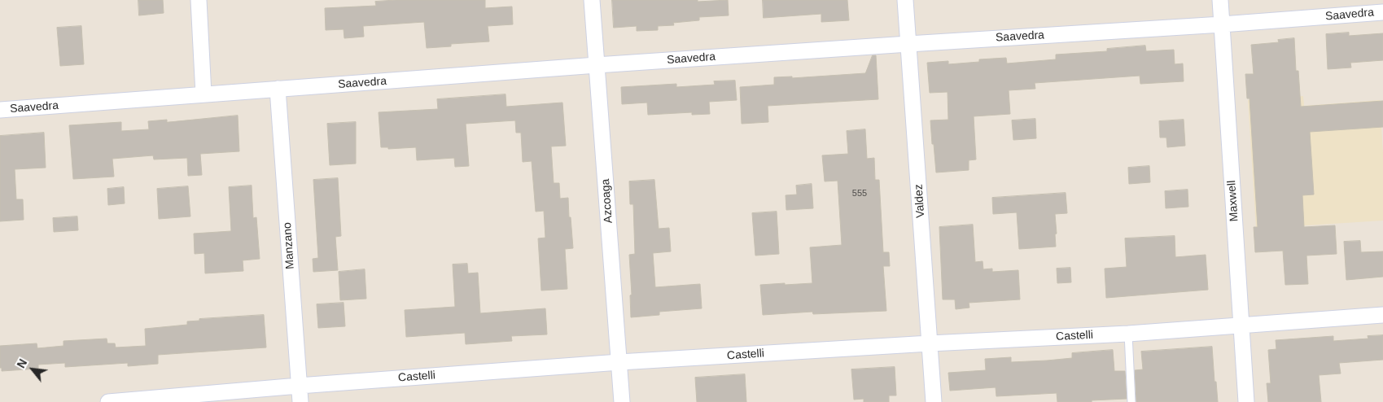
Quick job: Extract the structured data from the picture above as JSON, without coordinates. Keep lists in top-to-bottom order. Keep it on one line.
{"streets":{"street":["Saavedra","Azcoaga","Valdez","Maxwell","Manzano","Castelli"]},"crossings":[["Saavedra","Azcoaga"],["Saavedra","Valdez"],["Saavedra","Maxwell"],["Saavedra","Manzano"],["Azcoaga","Castelli"],["Valdez","Castelli"],["Maxwell","Castelli"],["Manzano","Castelli"]],"house_numbers":["555"],"north":"top left"}
